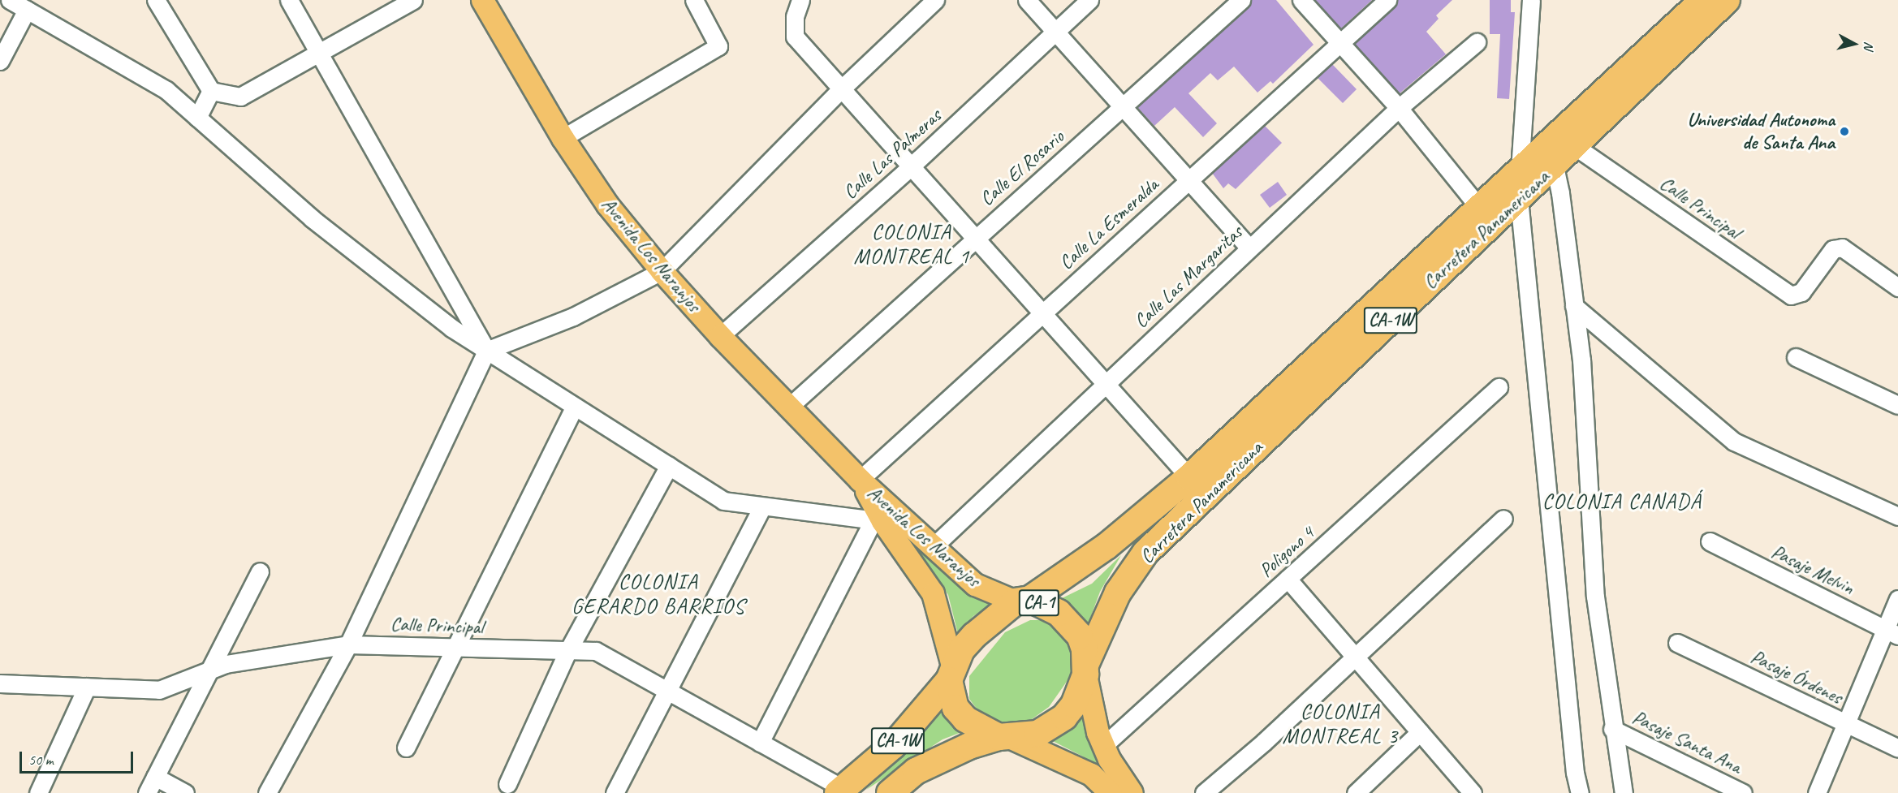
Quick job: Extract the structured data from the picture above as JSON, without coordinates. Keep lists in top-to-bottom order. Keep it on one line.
{"streets":{"highway":["Carretera Panamericana","CA-1W","CA-1"],"main road":["Avenida Los Naranjos"],"street":["Calle Las Palmeras","Calle El Rosario","Calle Principal","Calle La Esmeralda","Calle Las Margaritas","Poligono 4","Pasaje Melvin","Pasaje Órdenes","Pasaje Santa Ana"]},"crossings":[["Calle Las Palmeras","Avenida Los Naranjos"],["Calle El Rosario","Avenida Los Naranjos"],["Calle Principal","Carretera Panamericana"],["Calle Principal","CA-1W"],["Calle La Esmeralda","Avenida Los Naranjos"],["Carretera Panamericana","Avenida Los Naranjos"],["Carretera Panamericana","CA-1W"],["Carretera Panamericana","CA-1"],["Avenida Los Naranjos","Calle Las Margaritas"],["Avenida Los Naranjos","CA-1W"],["Avenida Los Naranjos","CA-1"],["CA-1W","CA-1"]],"districts":["COLONIA MONTREAL 1","COLONIA CANADÁ","COLONIA GERARDO BARRIOS","COLONIA MONTREAL 3"],"places":["Universidad Autonoma de Santa Ana"],"scale_bar":"50 m","north":"right"}
